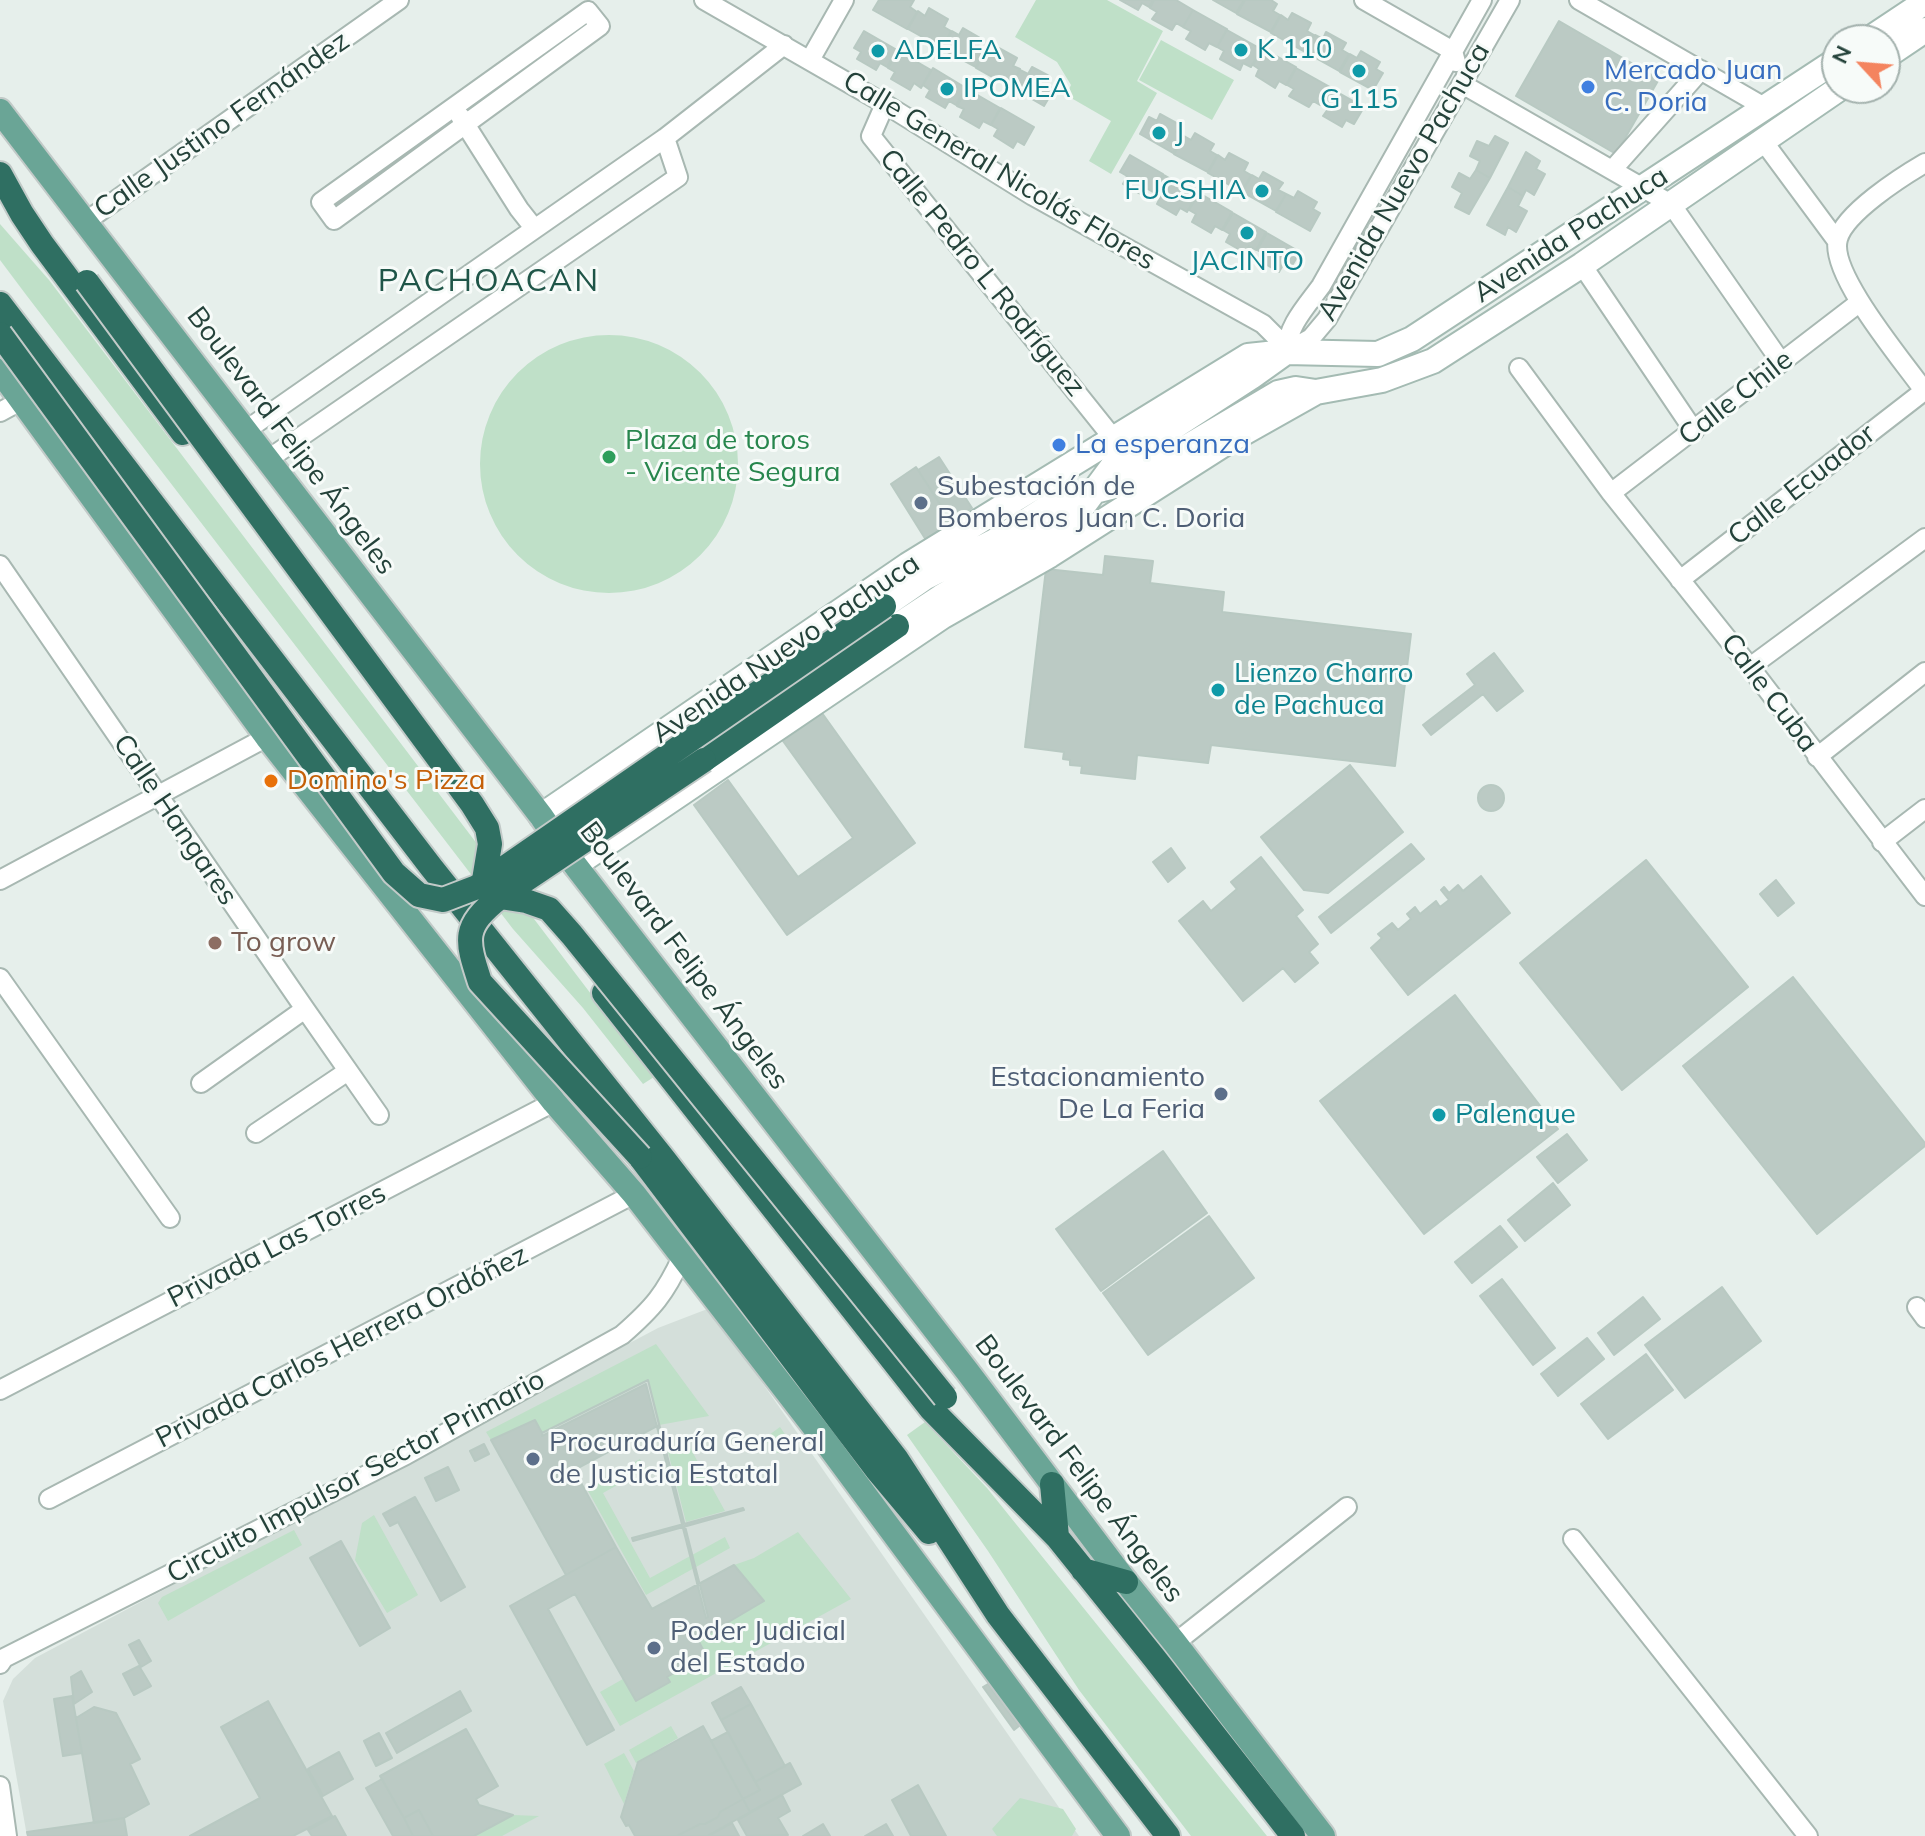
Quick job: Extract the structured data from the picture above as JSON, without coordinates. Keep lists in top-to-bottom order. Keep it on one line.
{"streets":{"highway":["Boulevard Felipe Ángeles"],"main road":["Avenida Nuevo Pachuca","Avenida Pachuca"],"street":["Calle Justino Fernández","Calle General Nicolás Flores","Calle Pedro L Rodríguez","Calle Chile","Calle Ecuador","Calle Cuba","Calle Hangares","Privada Las Torres","Privada Carlos Herrera Ordóñez","Circuito Impulsor Sector Primario"]},"crossings":[["Calle Justino Fernández","Boulevard Felipe Ángeles"],["Calle General Nicolás Flores","Avenida Nuevo Pachuca"],["Calle General Nicolás Flores","Avenida Pachuca"],["Calle General Nicolás Flores","Calle Pedro L Rodríguez"],["Avenida Nuevo Pachuca","Avenida Pachuca"],["Avenida Nuevo Pachuca","Calle Pedro L Rodríguez"],["Avenida Nuevo Pachuca","Boulevard Felipe Ángeles"],["Calle Chile","Calle Cuba"],["Calle Ecuador","Calle Cuba"]],"districts":["PACHOACAN"],"places":["K 110","ADELFA","G 115","Mercado Juan C. Doria","IPOMEA","J","FUCSHIA","JACINTO","La esperanza","Plaza de toros - Vicente Segura","Subestación de Bomberos Juan C. Doria","Lienzo Charro de Pachuca","Domino's Pizza","To grow","Estacionamiento De La Feria","Palenque","Procuraduría General de Justicia Estatal","Poder Judicial del Estado"],"north":"top left"}
